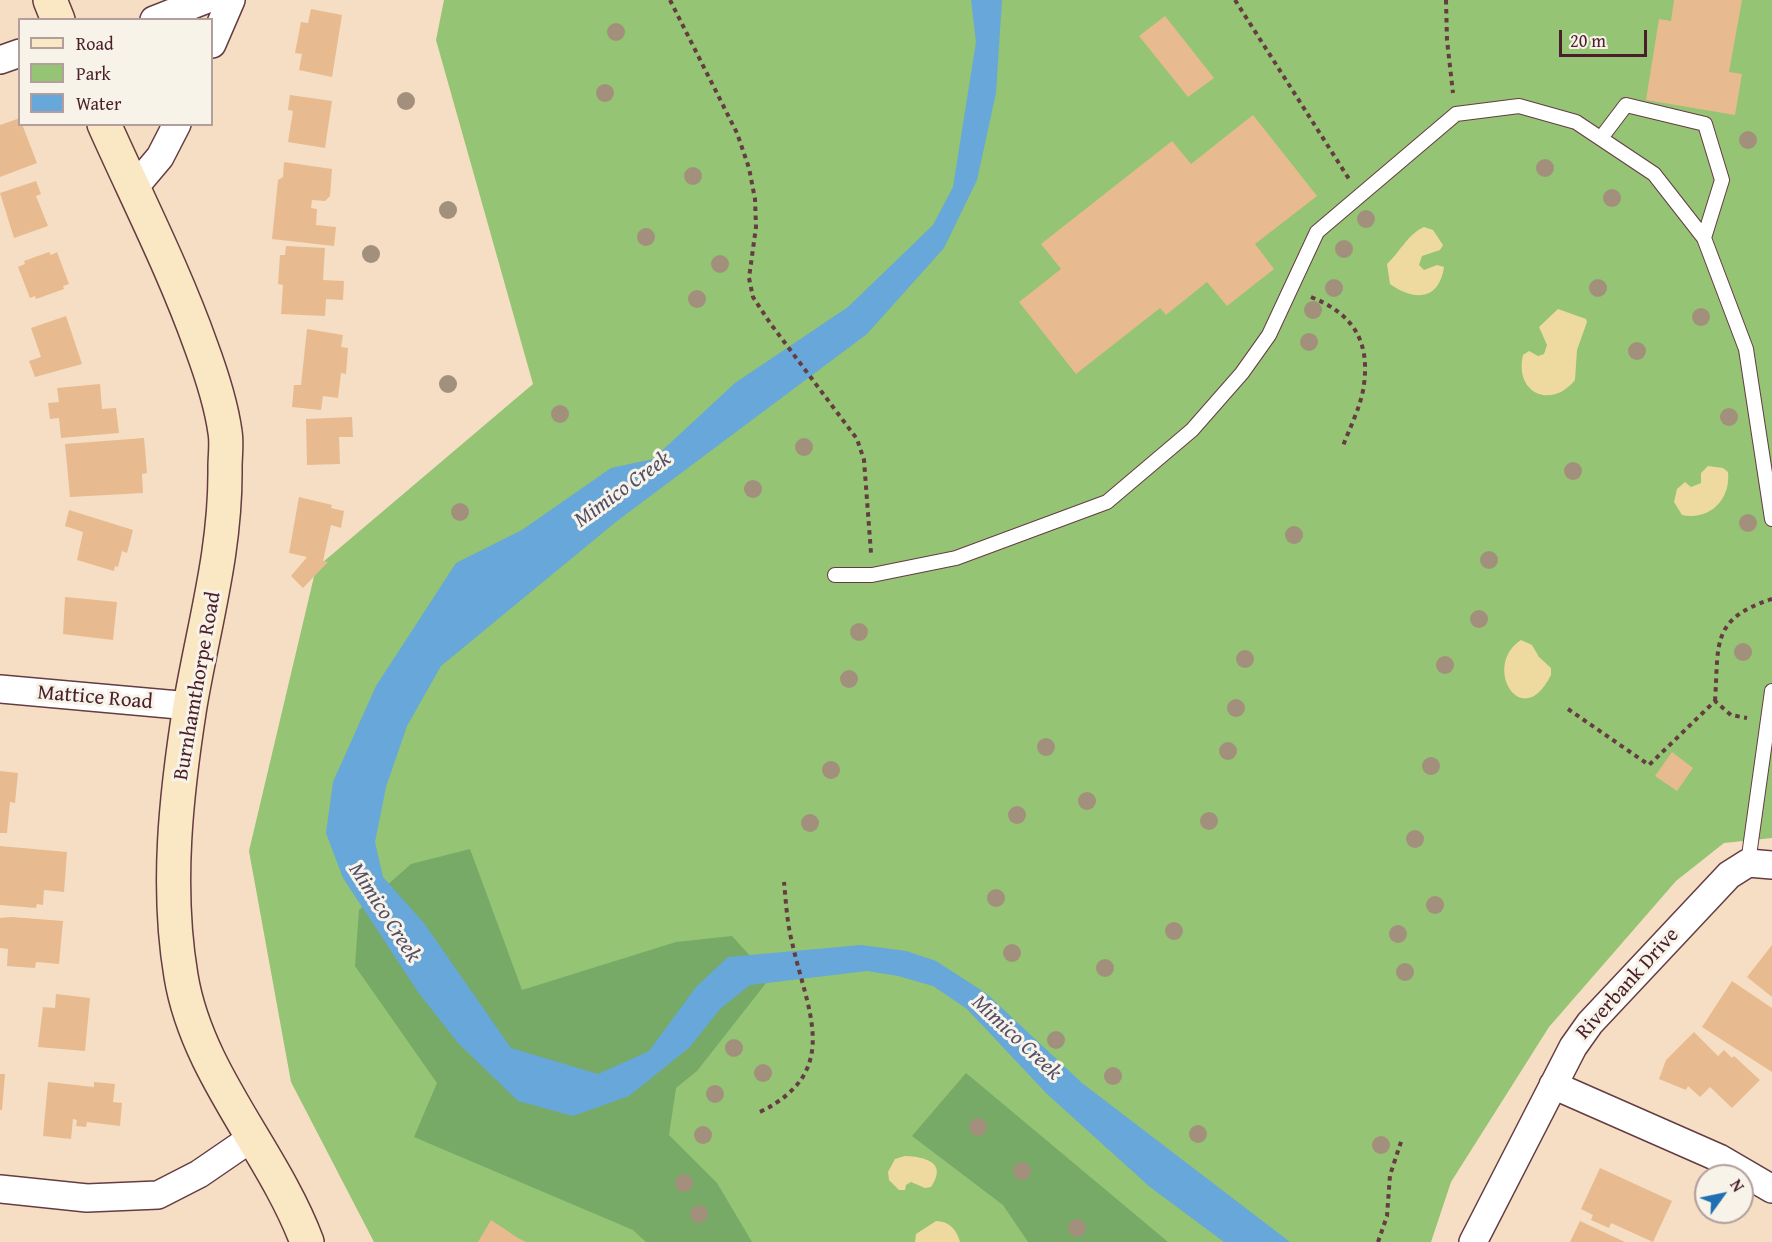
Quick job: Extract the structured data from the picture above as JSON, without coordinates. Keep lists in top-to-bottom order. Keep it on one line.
{"streets":{"main road":["Burnhamthorpe Road"],"street":["Mattice Road","Riverbank Drive"]},"crossings":[["Burnhamthorpe Road","Mattice Road"]],"water":["Mimico Creek"],"legend":["Road","Park","Water"],"scale_bar":"20 m","north":"top right"}
